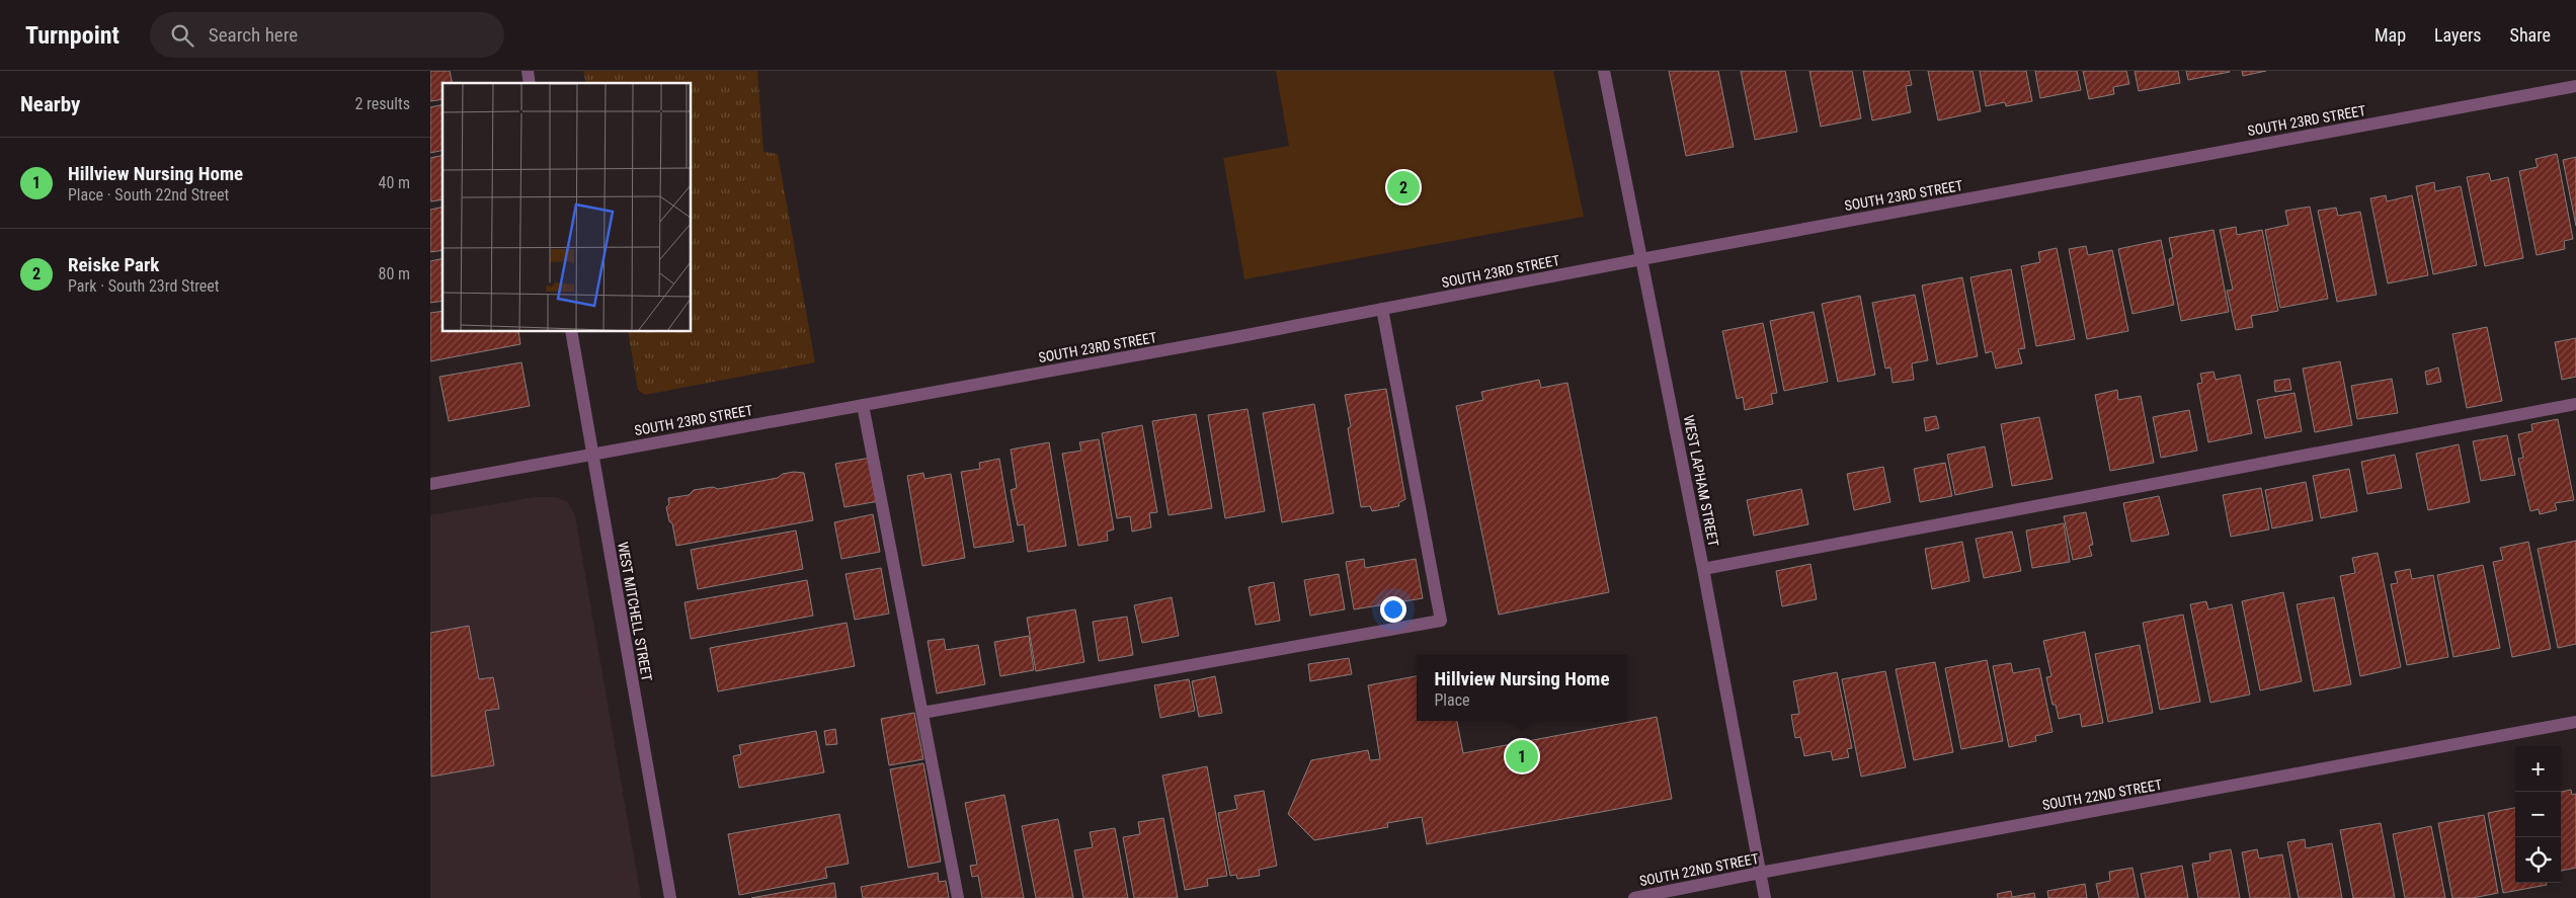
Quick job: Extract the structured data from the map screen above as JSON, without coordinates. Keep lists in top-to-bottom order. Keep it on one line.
{"streets":{"street":["SOUTH 23RD STREET","WEST LAPHAM STREET","WEST MITCHELL STREET","SOUTH 22ND STREET"]},"crossings":[["SOUTH 23RD STREET","WEST LAPHAM STREET"],["SOUTH 23RD STREET","WEST MITCHELL STREET"],["WEST LAPHAM STREET","SOUTH 22ND STREET"]],"page":{"header":"Turnpoint","search":"Search here","nav":["Map","Layers","Share"],"heading":["Nearby","2 results"],"list":[{"mark":"1","name":"Hillview Nursing Home","note":"Place · South 22nd Street","value":"40 m"},{"mark":"2","name":"Reiske Park","note":"Park · South 23rd Street","value":"80 m"}],"pins":["2","1"],"popup":["Hillview Nursing Home","Place"],"map_buttons":["+","−"]}}
